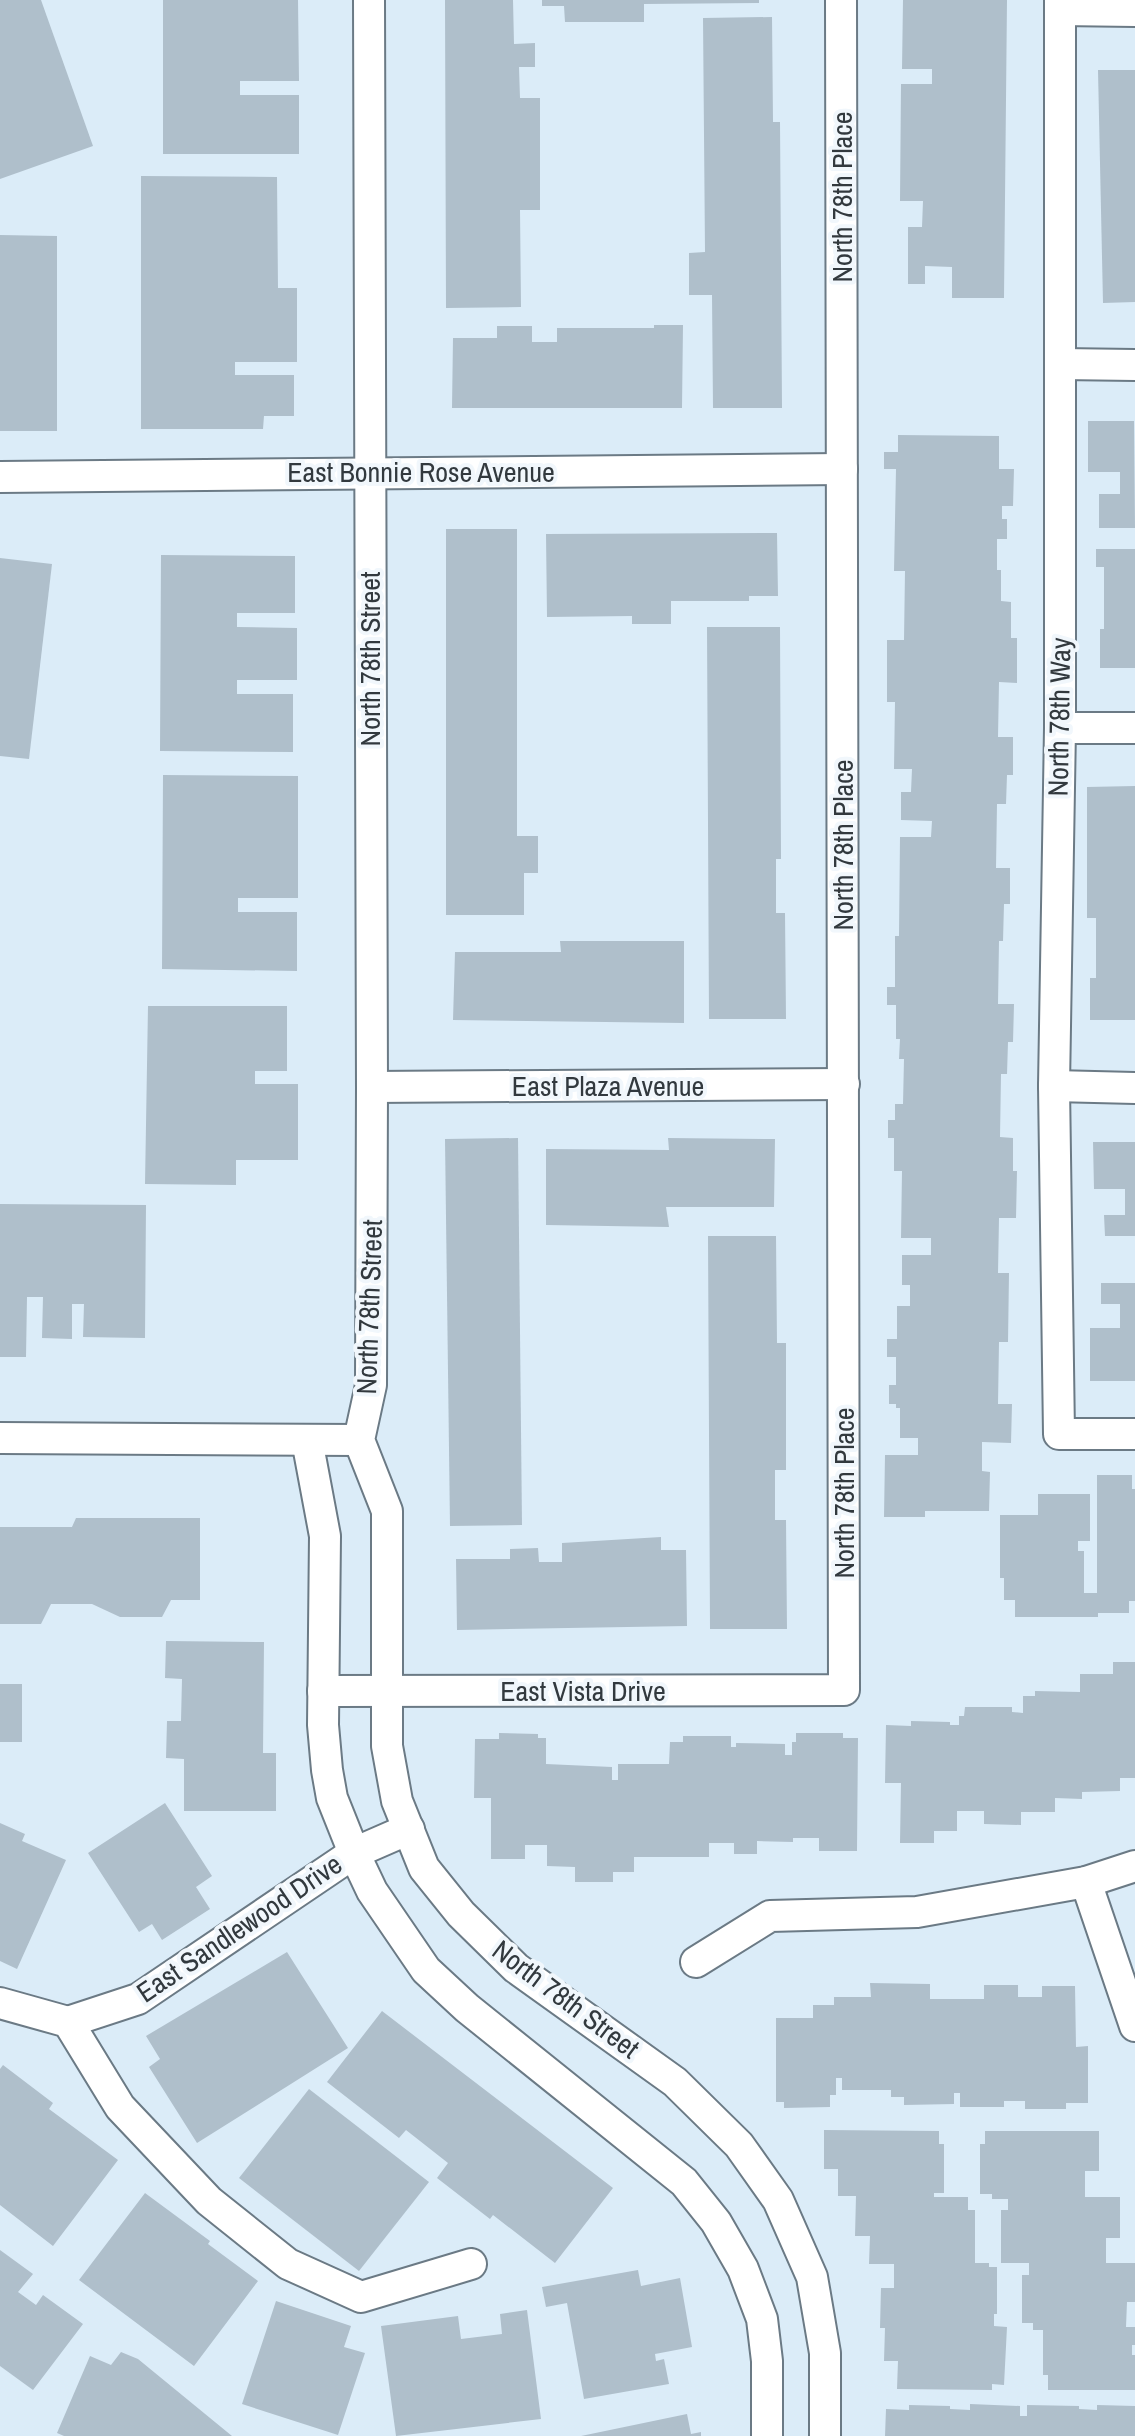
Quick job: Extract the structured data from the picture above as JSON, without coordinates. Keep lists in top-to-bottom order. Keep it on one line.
{"streets":{"street":["North 78th Place","East Bonnie Rose Avenue","North 78th Street","North 78th Way","East Plaza Avenue","East Vista Drive","East Sandlewood Drive"]},"crossings":[["North 78th Place","East Bonnie Rose Avenue"],["North 78th Place","East Plaza Avenue"],["North 78th Place","East Vista Drive"],["East Bonnie Rose Avenue","North 78th Street"],["North 78th Street","East Plaza Avenue"],["North 78th Street","East Vista Drive"],["North 78th Street","East Sandlewood Drive"]]}
